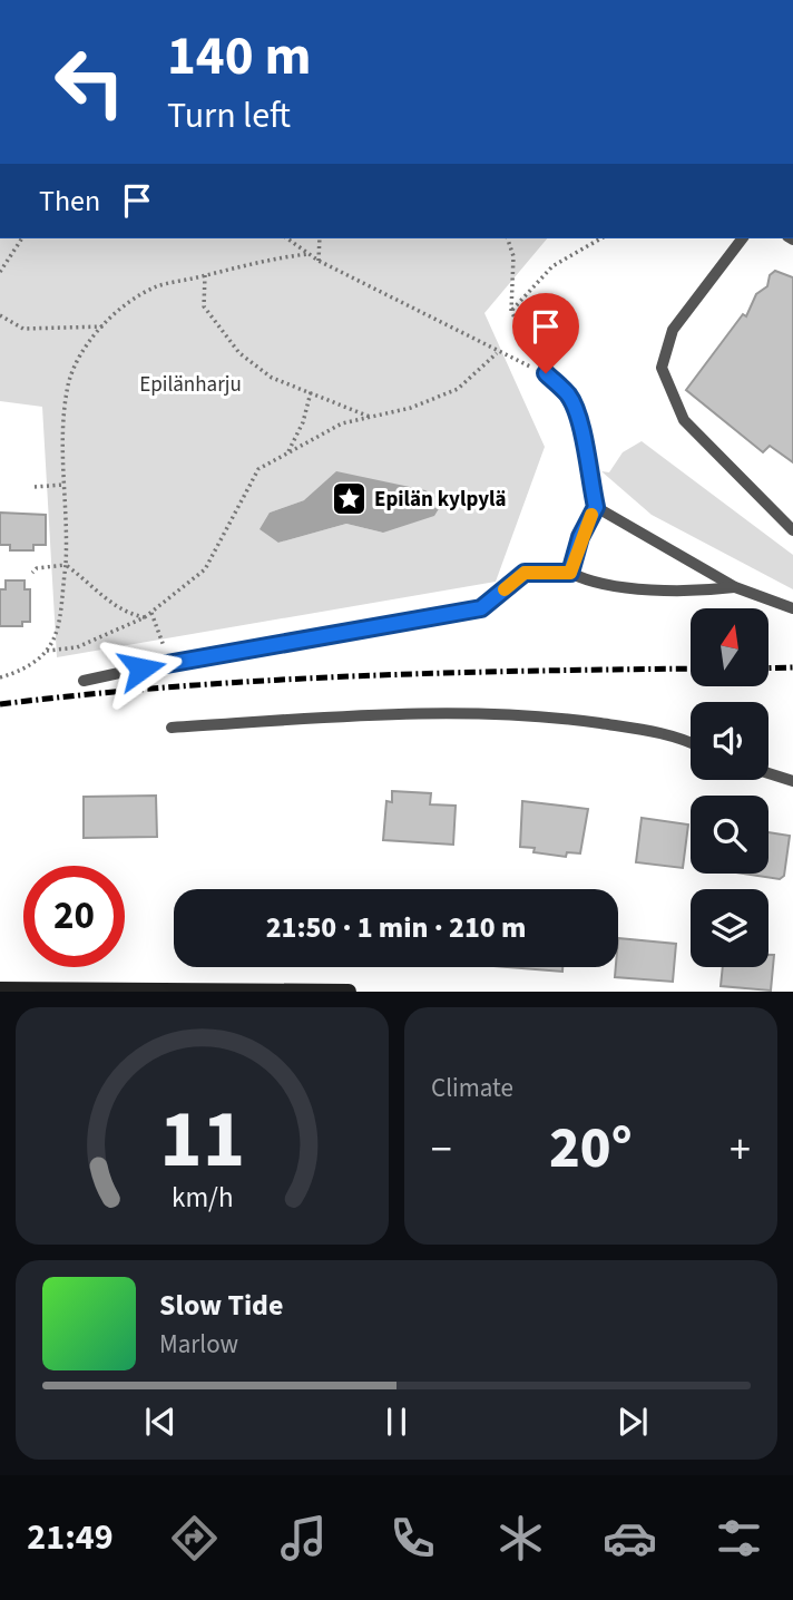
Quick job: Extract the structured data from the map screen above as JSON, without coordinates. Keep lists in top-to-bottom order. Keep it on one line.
{"parks":["Epilänharju"],"places":{"place":["Epilän kylpylä"]},"north":"top","page":{"turn":["140 m","Turn left"],"then":"Then","limit":"20","trip":"21:50 · 1 min · 210 m","tile":"Climate","heat":["−","20°","+"],"song":["Slow Tide","Marlow"],"tabs":"21:49","gauge":["11","km/h"]}}
